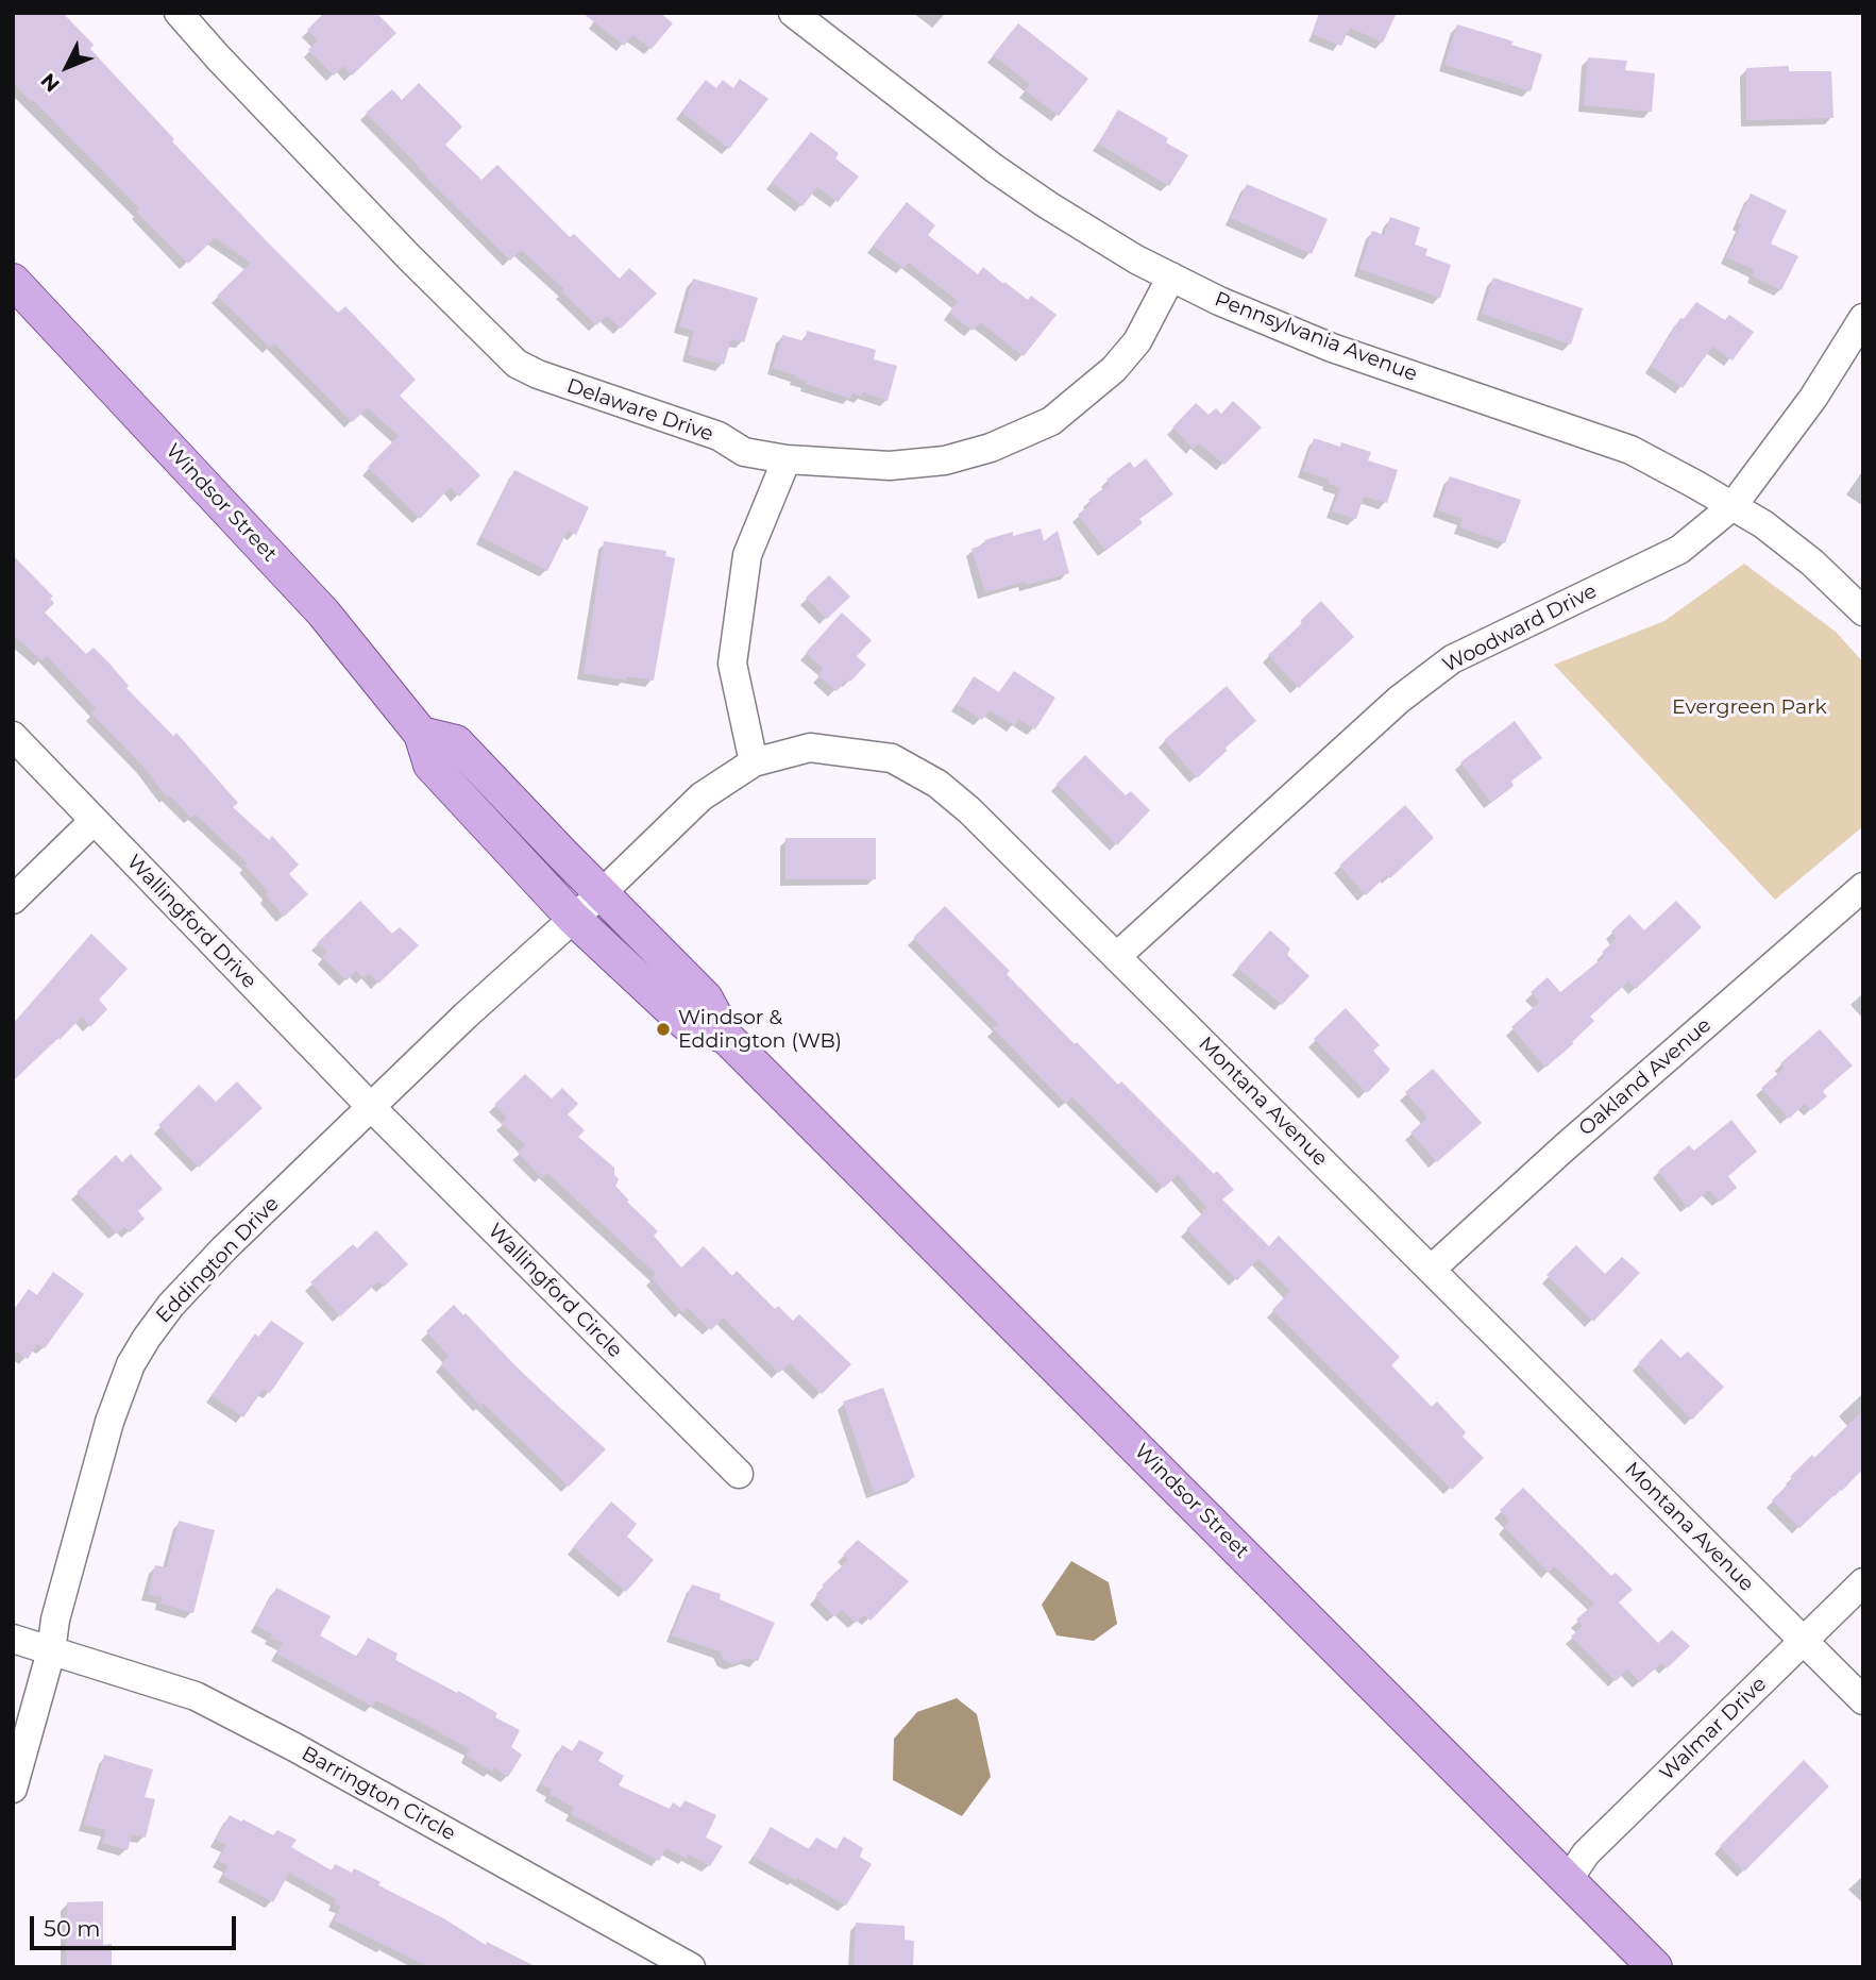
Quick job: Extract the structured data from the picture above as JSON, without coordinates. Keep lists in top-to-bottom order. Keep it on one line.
{"streets":{"main road":["Windsor Street"],"street":["Pennsylvania Avenue","Delaware Drive","Woodward Drive","Wallingford Drive","Oakland Avenue","Montana Avenue","Eddington Drive","Wallingford Circle","Walmar Drive","Barrington Circle"]},"crossings":[["Pennsylvania Avenue","Delaware Drive"],["Pennsylvania Avenue","Woodward Drive"],["Windsor Street","Montana Avenue"],["Windsor Street","Eddington Drive"],["Windsor Street","Walmar Drive"],["Woodward Drive","Montana Avenue"],["Wallingford Drive","Eddington Drive"],["Wallingford Drive","Wallingford Circle"],["Oakland Avenue","Montana Avenue"],["Montana Avenue","Eddington Drive"],["Montana Avenue","Walmar Drive"],["Eddington Drive","Wallingford Circle"],["Eddington Drive","Barrington Circle"]],"parks":["Evergreen Park"],"places":["Windsor & Eddington (WB)"],"scale_bar":"50 m","north":"bottom left"}
